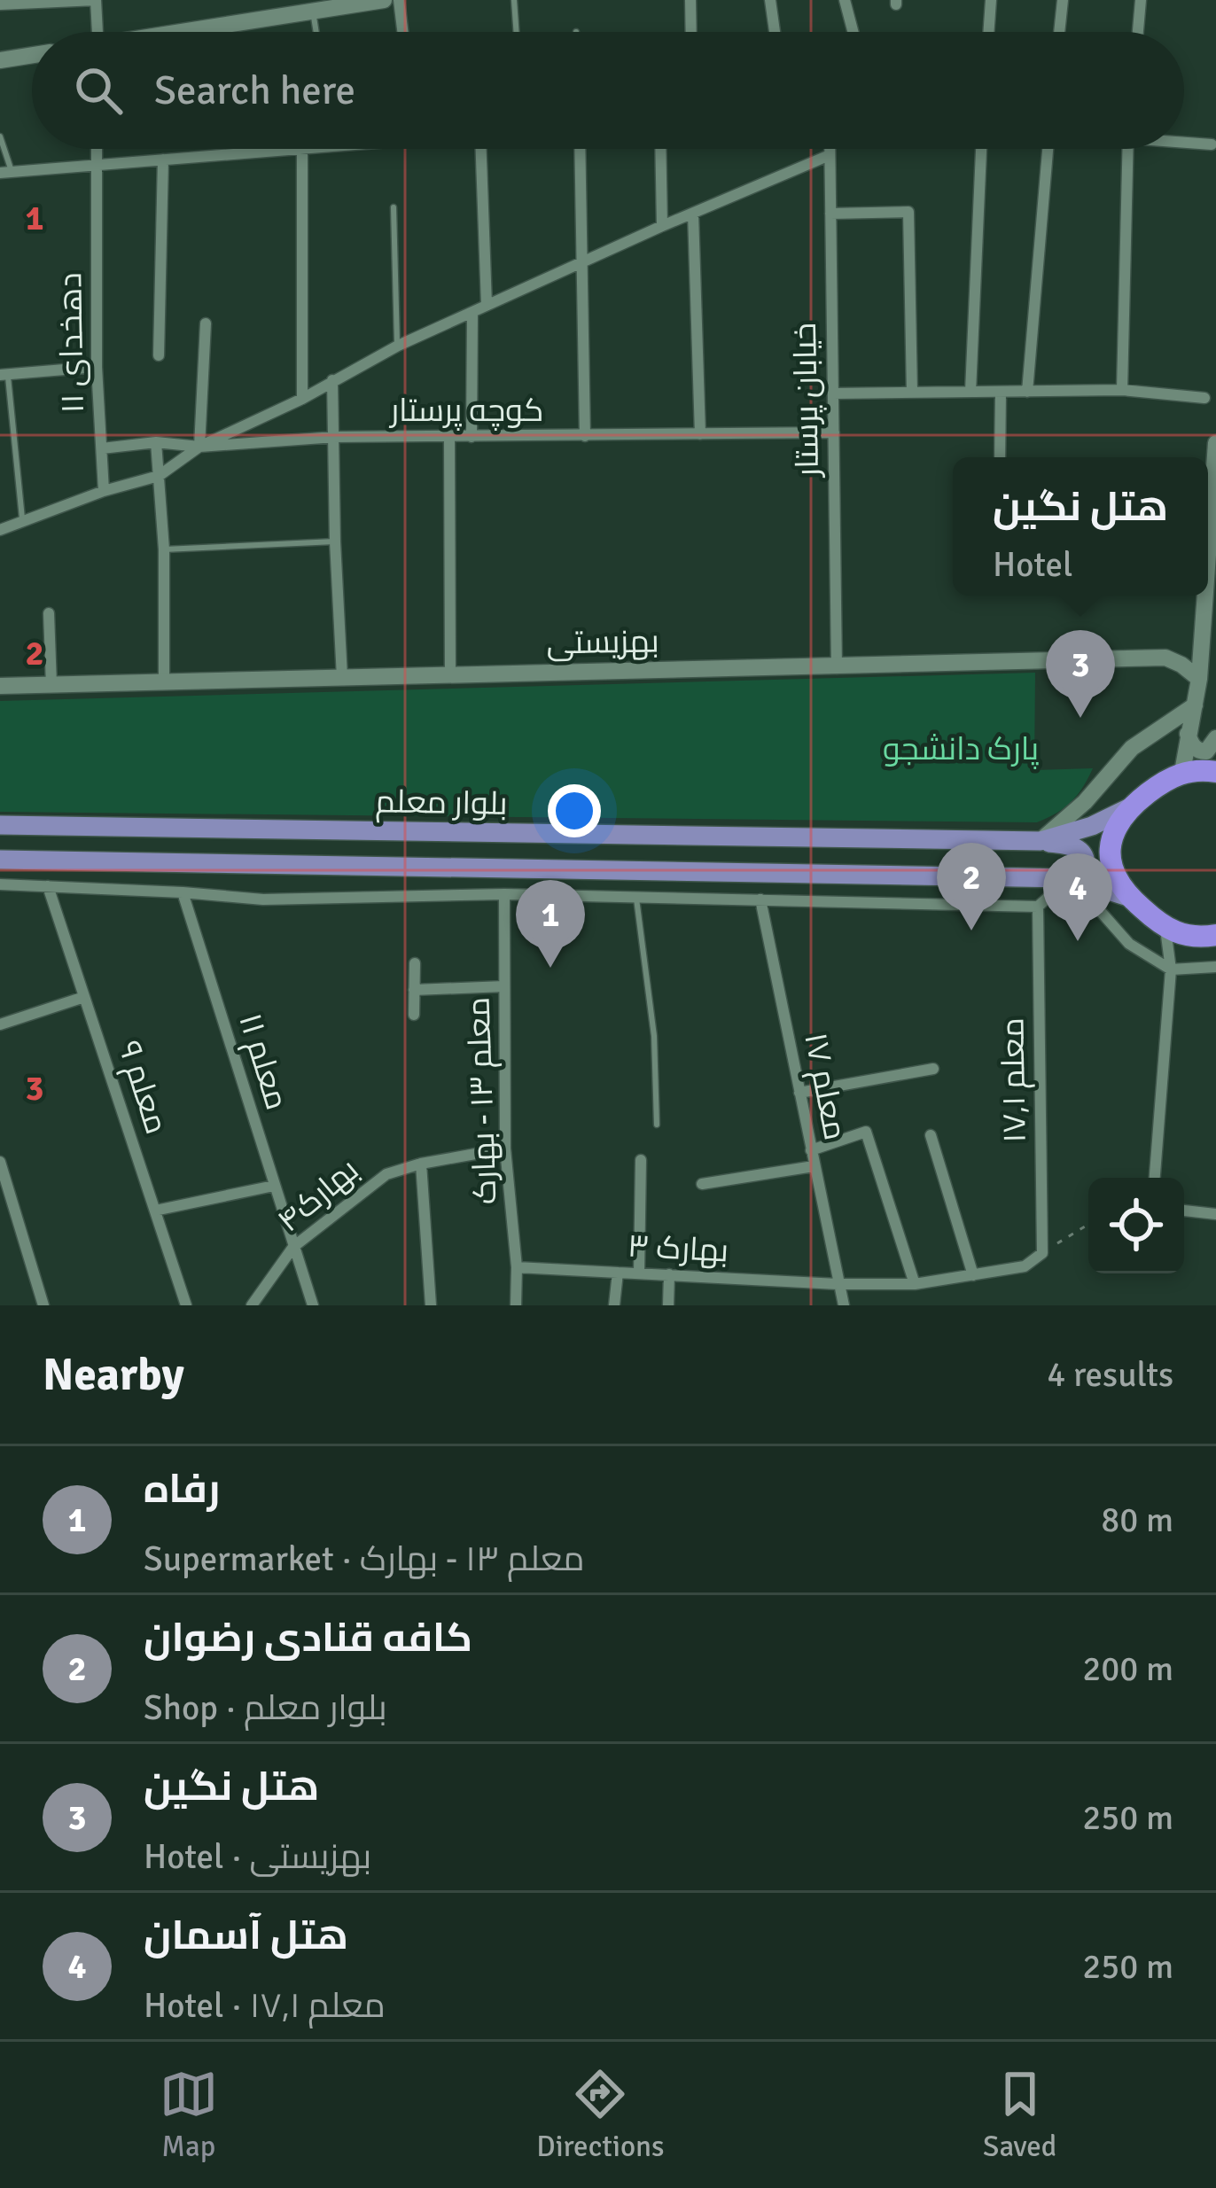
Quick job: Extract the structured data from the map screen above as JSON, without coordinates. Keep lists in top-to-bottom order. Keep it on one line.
{"streets":{"main road":["بلوار معلم"],"street":["دهخدای ۱۱","خیابان پرستار","کوچه پرستار","بهزیستی","معلم ۱۱","معلم ۱۷٫۱","معلم ۱۷","معلم ۹","معلم ۱۳ - بهارک","بهارک۴","بهارک ۳"]},"crossings":[["دهخدای ۱۱","کوچه پرستار"],["خیابان پرستار","کوچه پرستار"],["خیابان پرستار","بهزیستی"],["معلم ۱۱","بهارک۴"],["معلم ۱۷٫۱","بهارک ۳"],["معلم ۱۷","بهارک ۳"],["معلم ۱۳ - بهارک","بهارک۴"],["معلم ۱۳ - بهارک","بهارک ۳"]],"parks":["پارک دانشجو"],"page":{"search":"Search here","popup":["هتل نگین","Hotel"],"pins":["3","2","4","1"],"heading":["Nearby","4 results"],"list":[{"mark":"1","name":"رفاه","note":"Supermarket · معلم ۱۳ - بهارک","value":"80 m"},{"mark":"2","name":"کافه قنادی رضوان","note":"Shop · بلوار معلم","value":"200 m"},{"mark":"3","name":"هتل نگین","note":"Hotel · بهزیستی","value":"250 m"},{"mark":"4","name":"هتل آسمان","note":"Hotel · معلم ۱۷٫۱","value":"250 m"}],"nav":["Map","Directions","Saved"]},"grid":{"rows":["1","2","3"]}}
